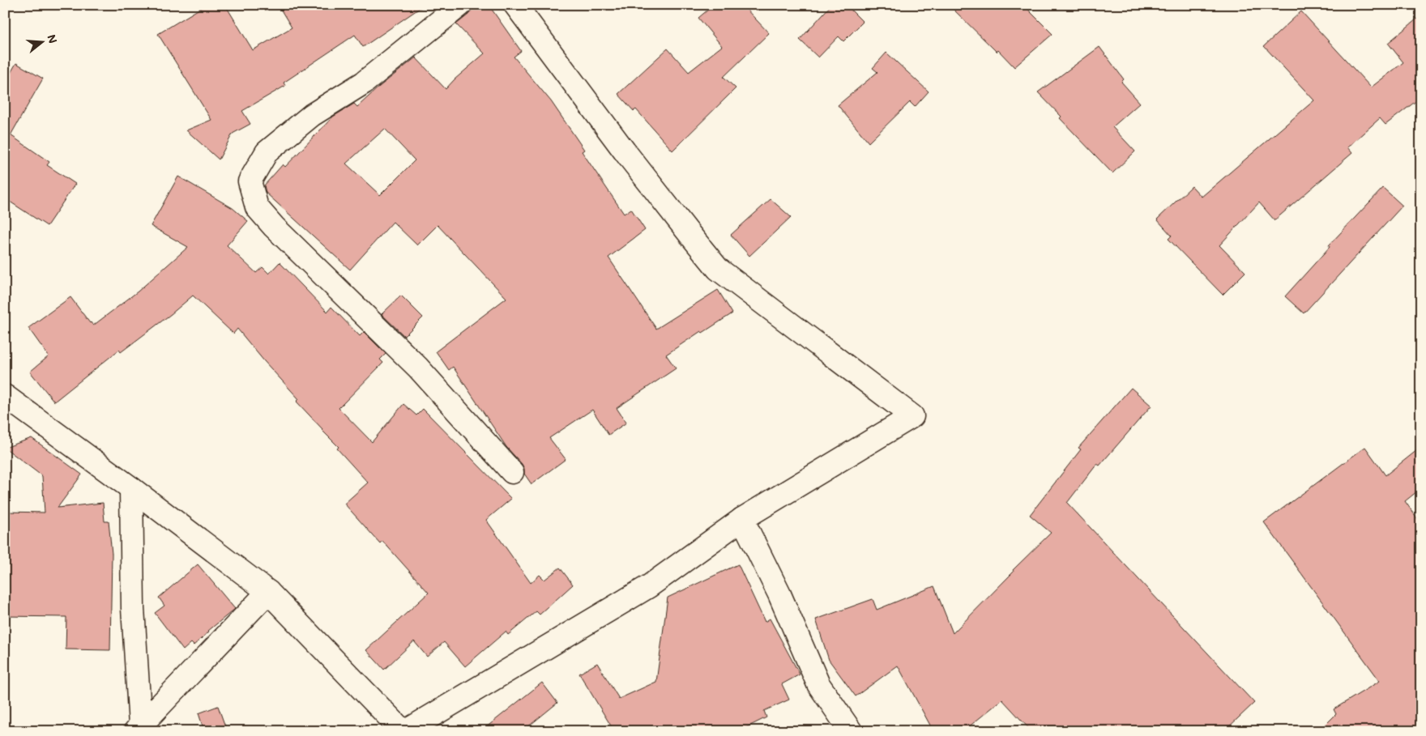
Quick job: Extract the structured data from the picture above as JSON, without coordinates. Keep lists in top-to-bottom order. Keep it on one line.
{"north":"right"}
